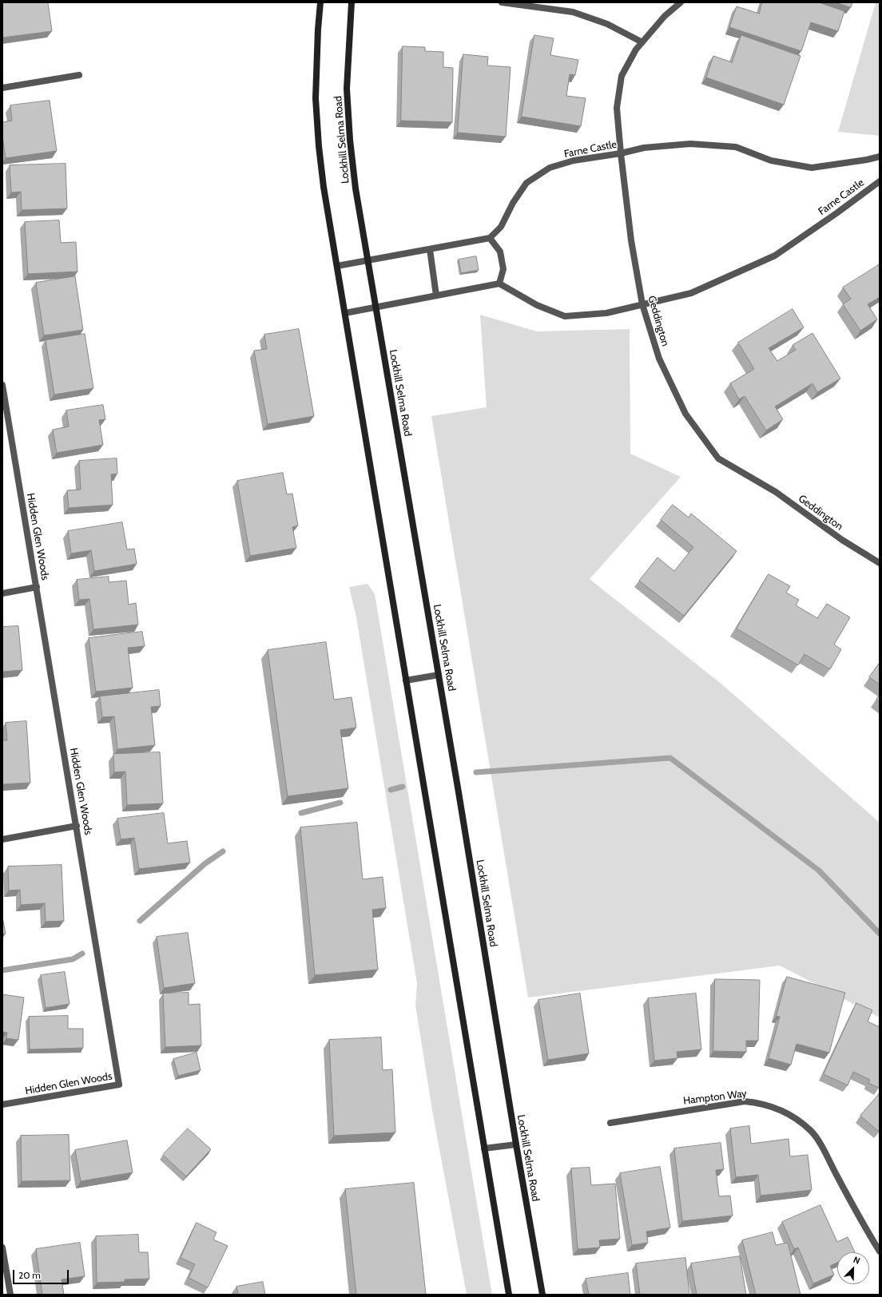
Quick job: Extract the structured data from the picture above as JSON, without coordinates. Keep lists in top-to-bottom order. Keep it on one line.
{"streets":{"main road":["Lockhill Selma Road"],"street":["Farne Castle","Geddington","Hidden Glen Woods","Hampton Way"]},"crossings":[["Farne Castle","Geddington"]],"scale_bar":"20 m","north":"top right"}
